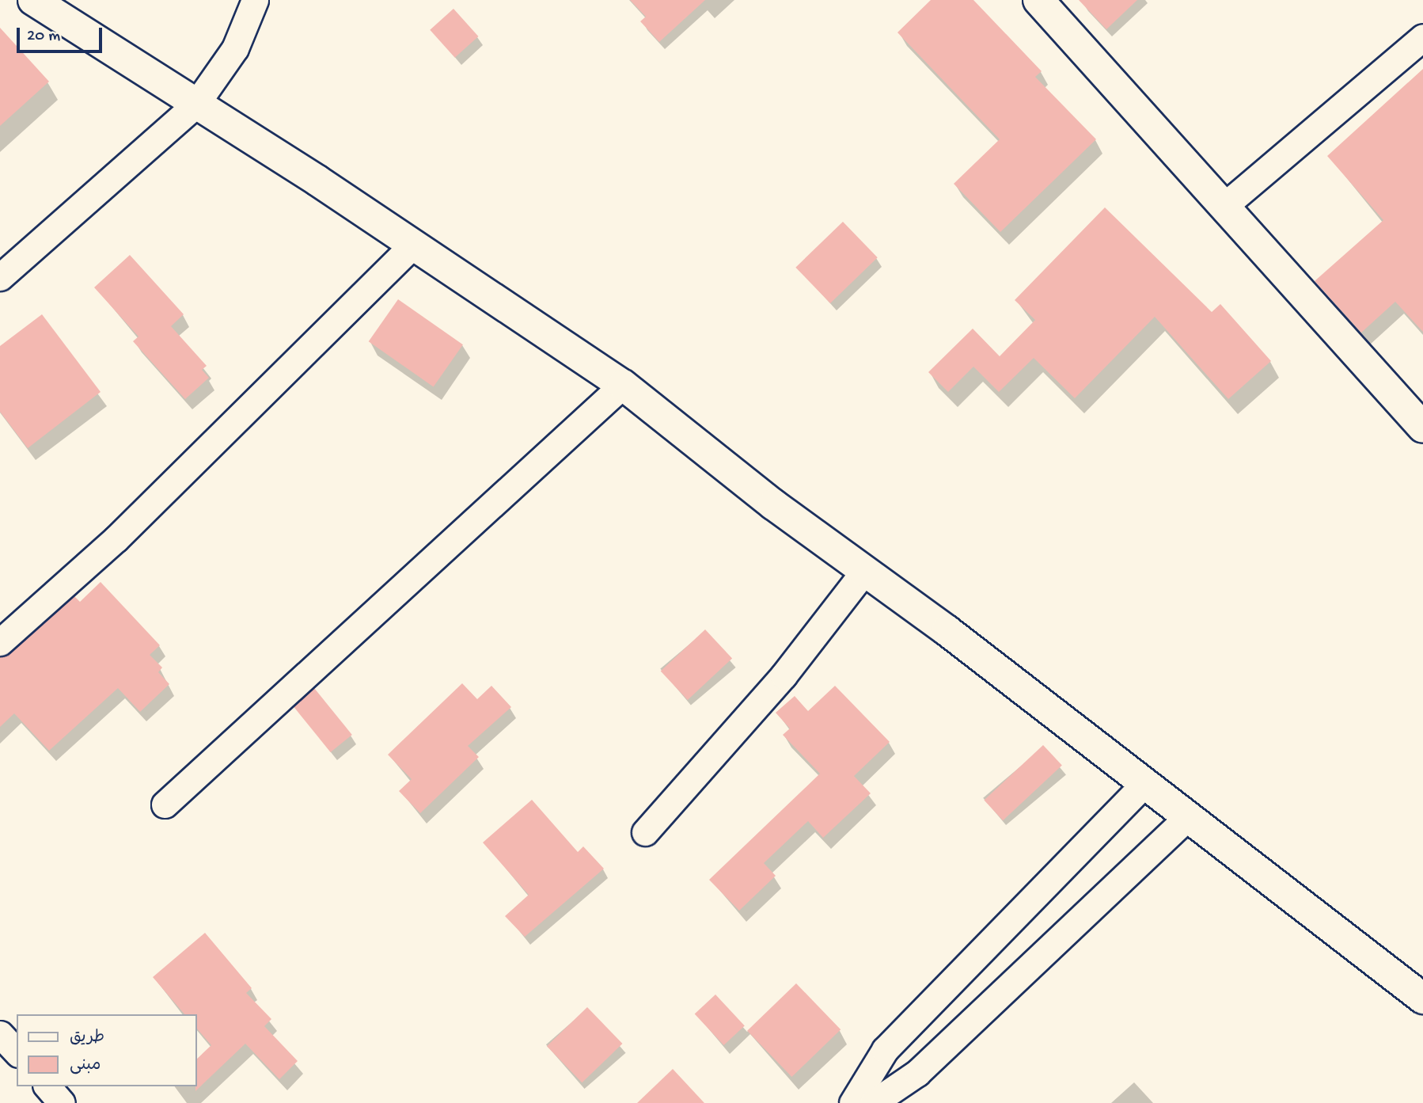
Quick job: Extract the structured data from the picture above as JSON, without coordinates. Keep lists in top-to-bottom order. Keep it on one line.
{"legend":["طريق","مبنى"],"scale_bar":"20 m"}
